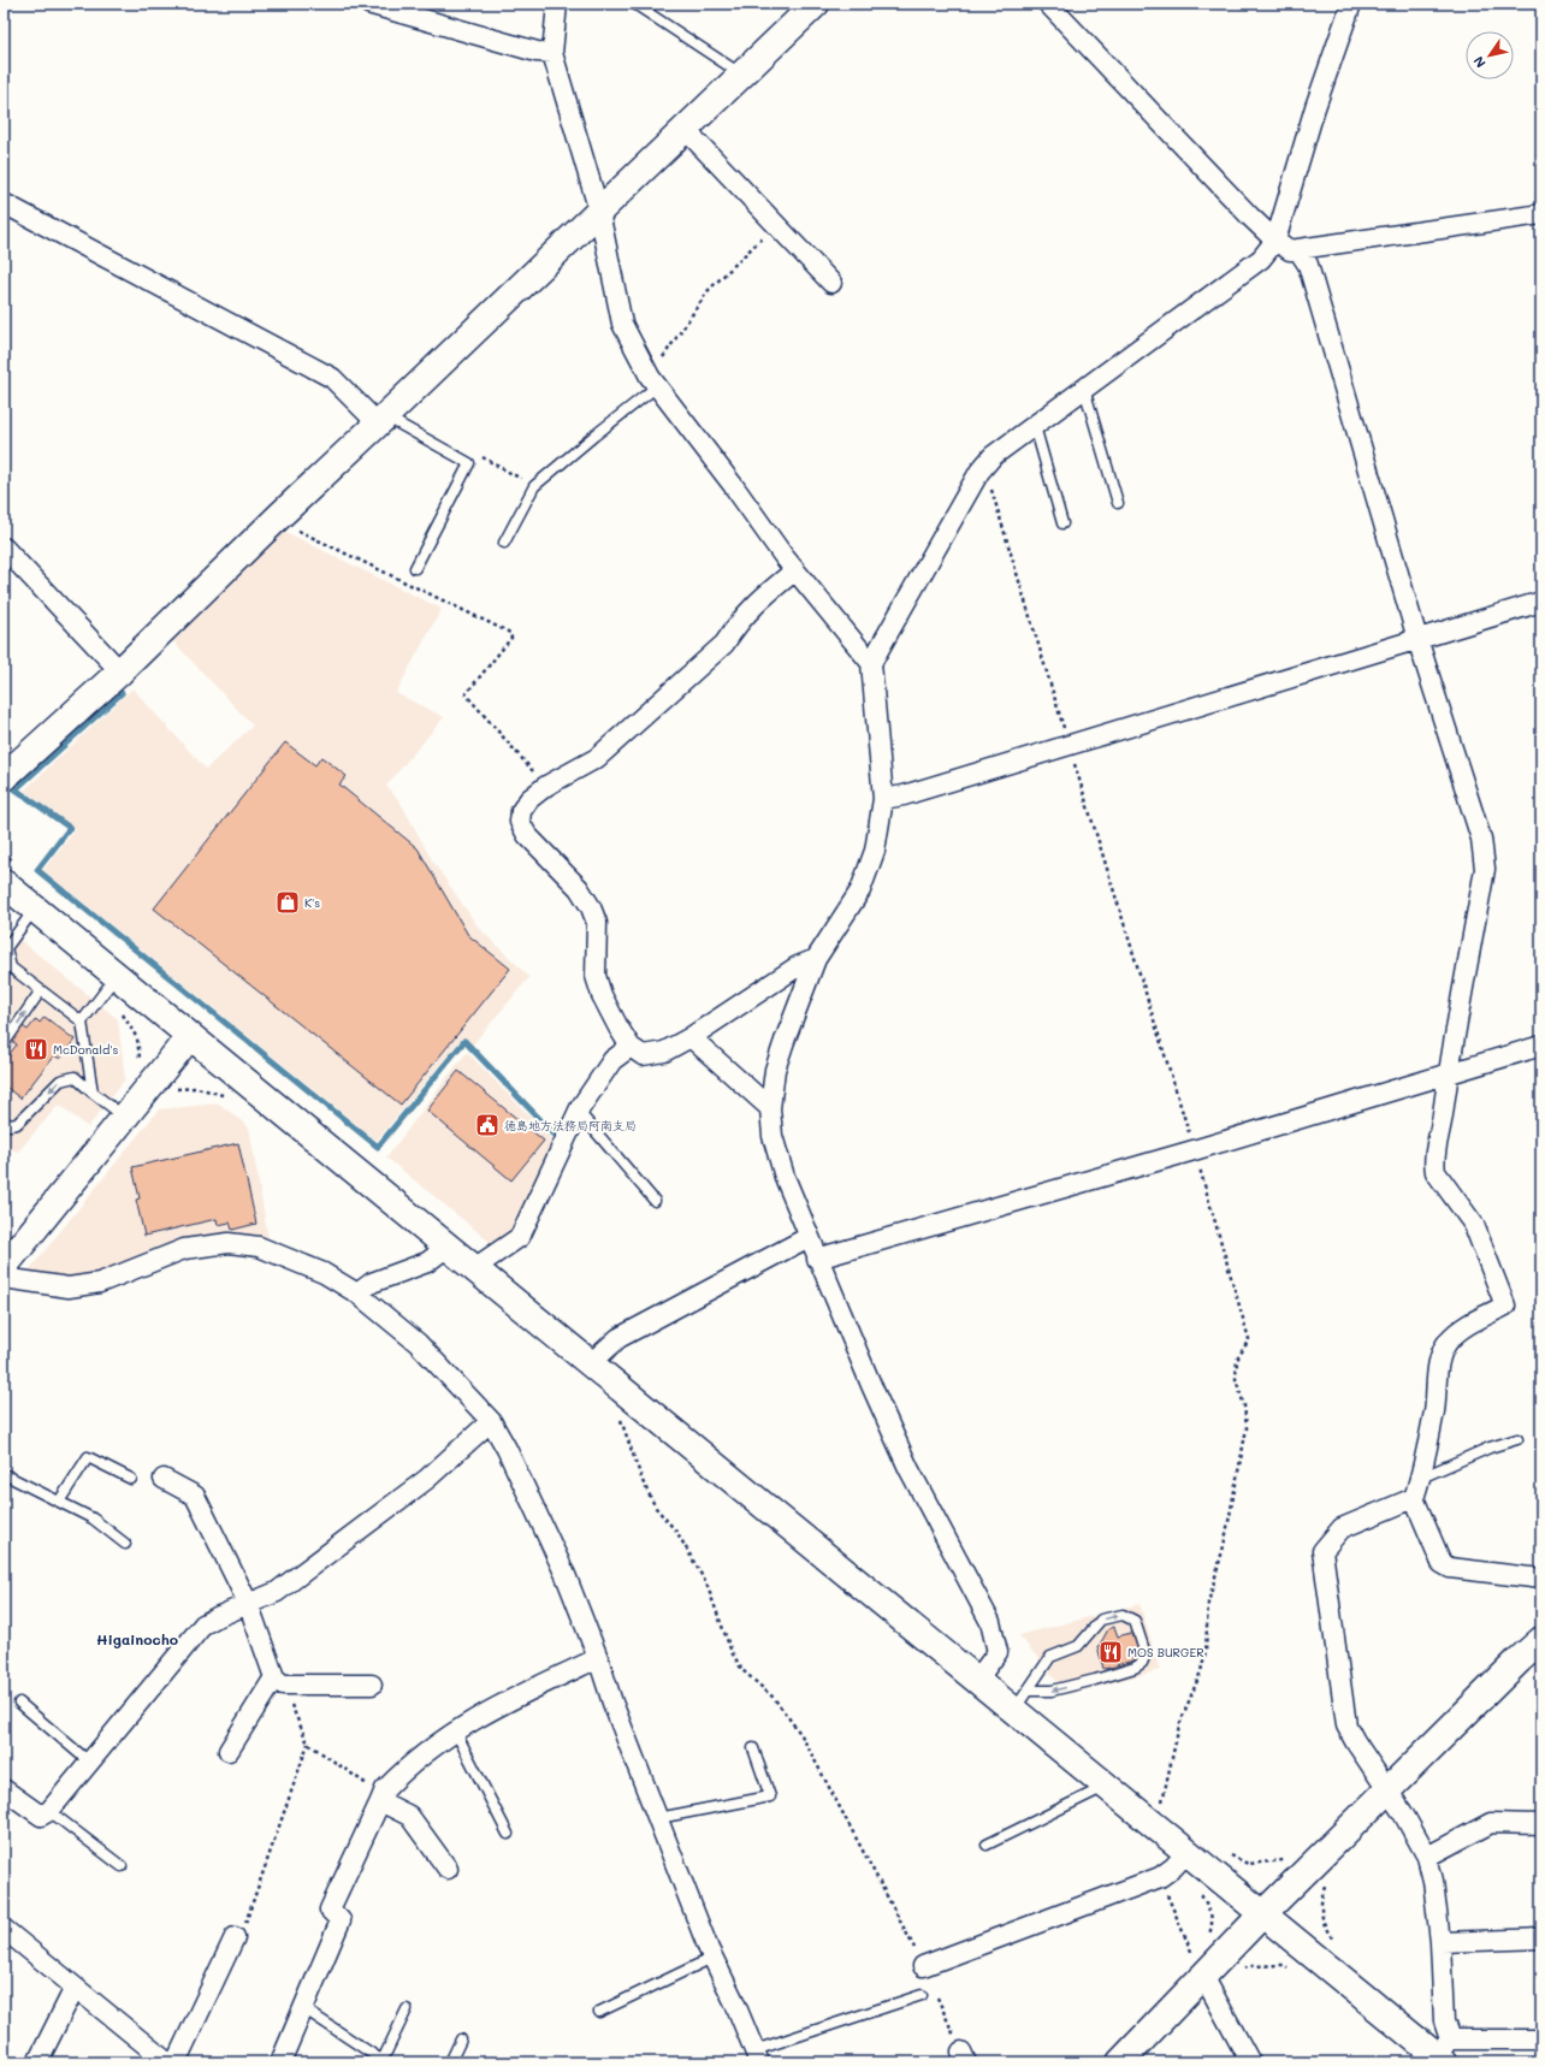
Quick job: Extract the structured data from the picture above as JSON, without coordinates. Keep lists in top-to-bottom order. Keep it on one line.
{"districts":["Higainocho"],"places":{"shop":["K's"],"restaurant":["McDonald's","MOS BURGER"],"public building":["徳島地方法務局阿南支局"]},"north":"bottom left"}
